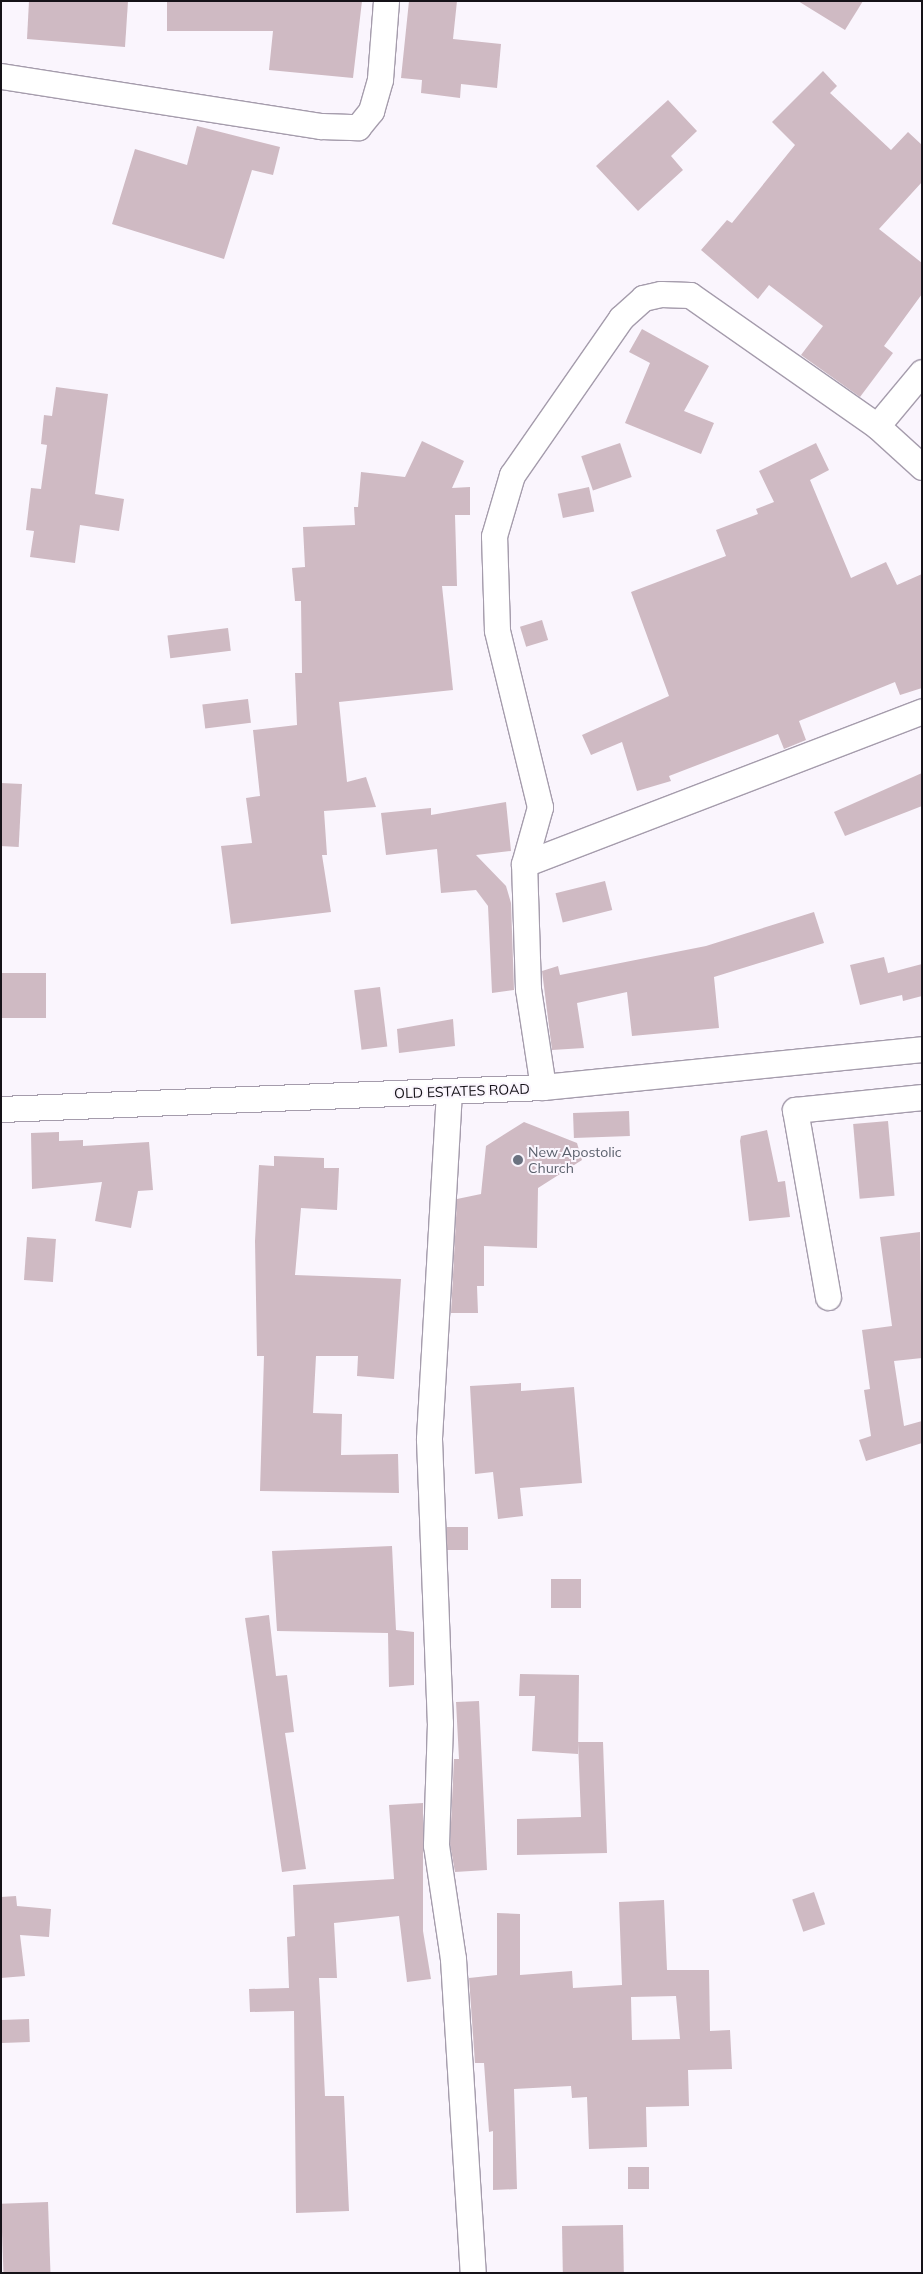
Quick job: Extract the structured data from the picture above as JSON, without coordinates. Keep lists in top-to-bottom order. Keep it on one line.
{"streets":{"street":["OLD ESTATES ROAD"]},"places":["New Apostolic Church"]}
